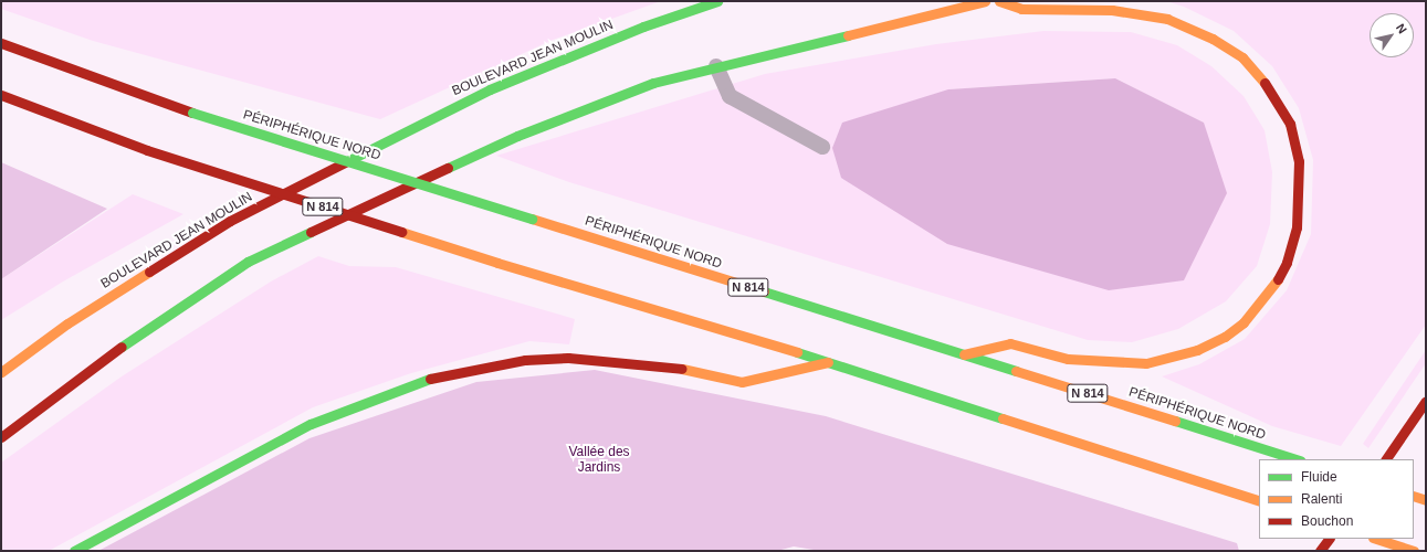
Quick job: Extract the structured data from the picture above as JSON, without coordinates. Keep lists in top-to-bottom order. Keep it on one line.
{"streets":{"main road":["BOULEVARD JEAN MOULIN","PÉRIPHÉRIQUE NORD","N 814"]},"parks":["Vallée des Jardins"],"legend":["Fluide","Ralenti","Bouchon"],"north":"top right"}
